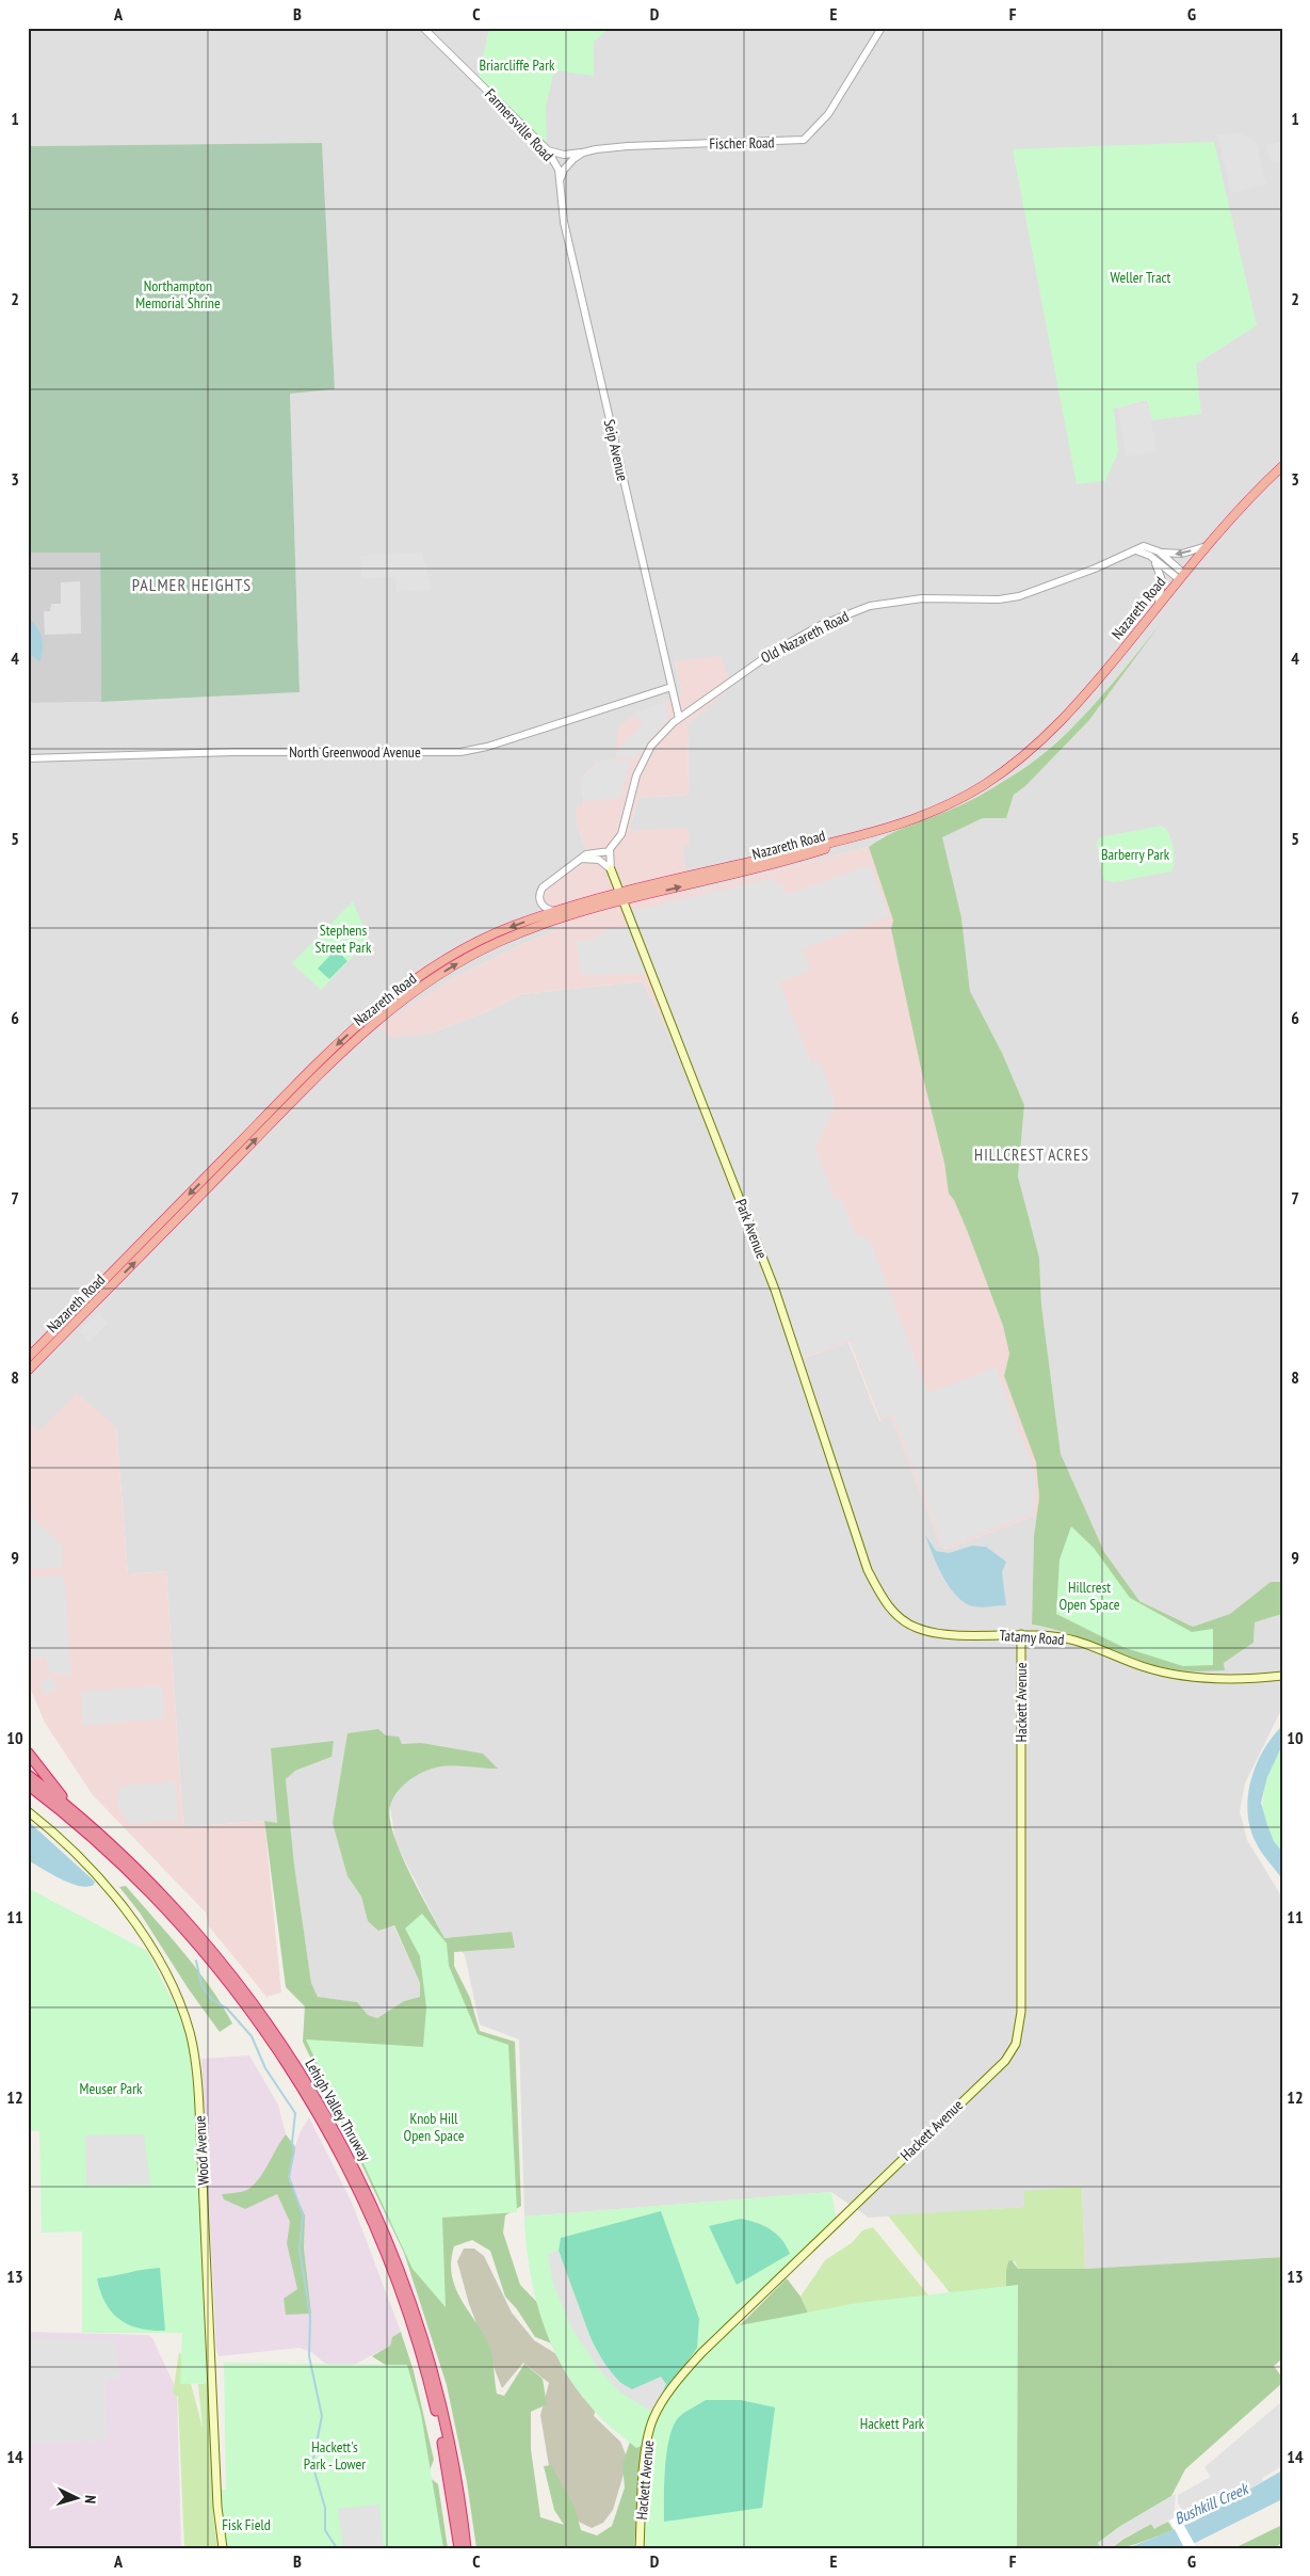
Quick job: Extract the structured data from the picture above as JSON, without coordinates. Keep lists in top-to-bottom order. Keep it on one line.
{"streets":{"highway":["Nazareth Road","Lehigh Valley Thruway"],"main road":["Park Avenue","Tatamy Road","Hackett Avenue","Wood Avenue"],"street":["Farmersville Road","Fischer Road","Seip Avenue","Old Nazareth Road","North Greenwood Avenue"]},"crossings":[["Farmersville Road","Fischer Road"],["Farmersville Road","Seip Avenue"],["Seip Avenue","Old Nazareth Road"],["Seip Avenue","North Greenwood Avenue"],["Nazareth Road","Park Avenue"],["Park Avenue","Tatamy Road"],["Tatamy Road","Hackett Avenue"]],"districts":["PALMER HEIGHTS","HILLCREST ACRES"],"water":["Bushkill Creek"],"parks":["Briarcliffe Park","Weller Tract","Northampton Memorial Shrine","Barberry Park","Stephens Street Park","Hillcrest Open Space","Meuser Park","Knob Hill Open Space","Hackett Park","Hackett's Park - Lower","Fisk Field"],"north":"right","grid":{"columns":["A","B","C","D","E","F","G"],"rows":["1","2","3","4","5","6","7","8","9","10","11","12","13","14"]}}
